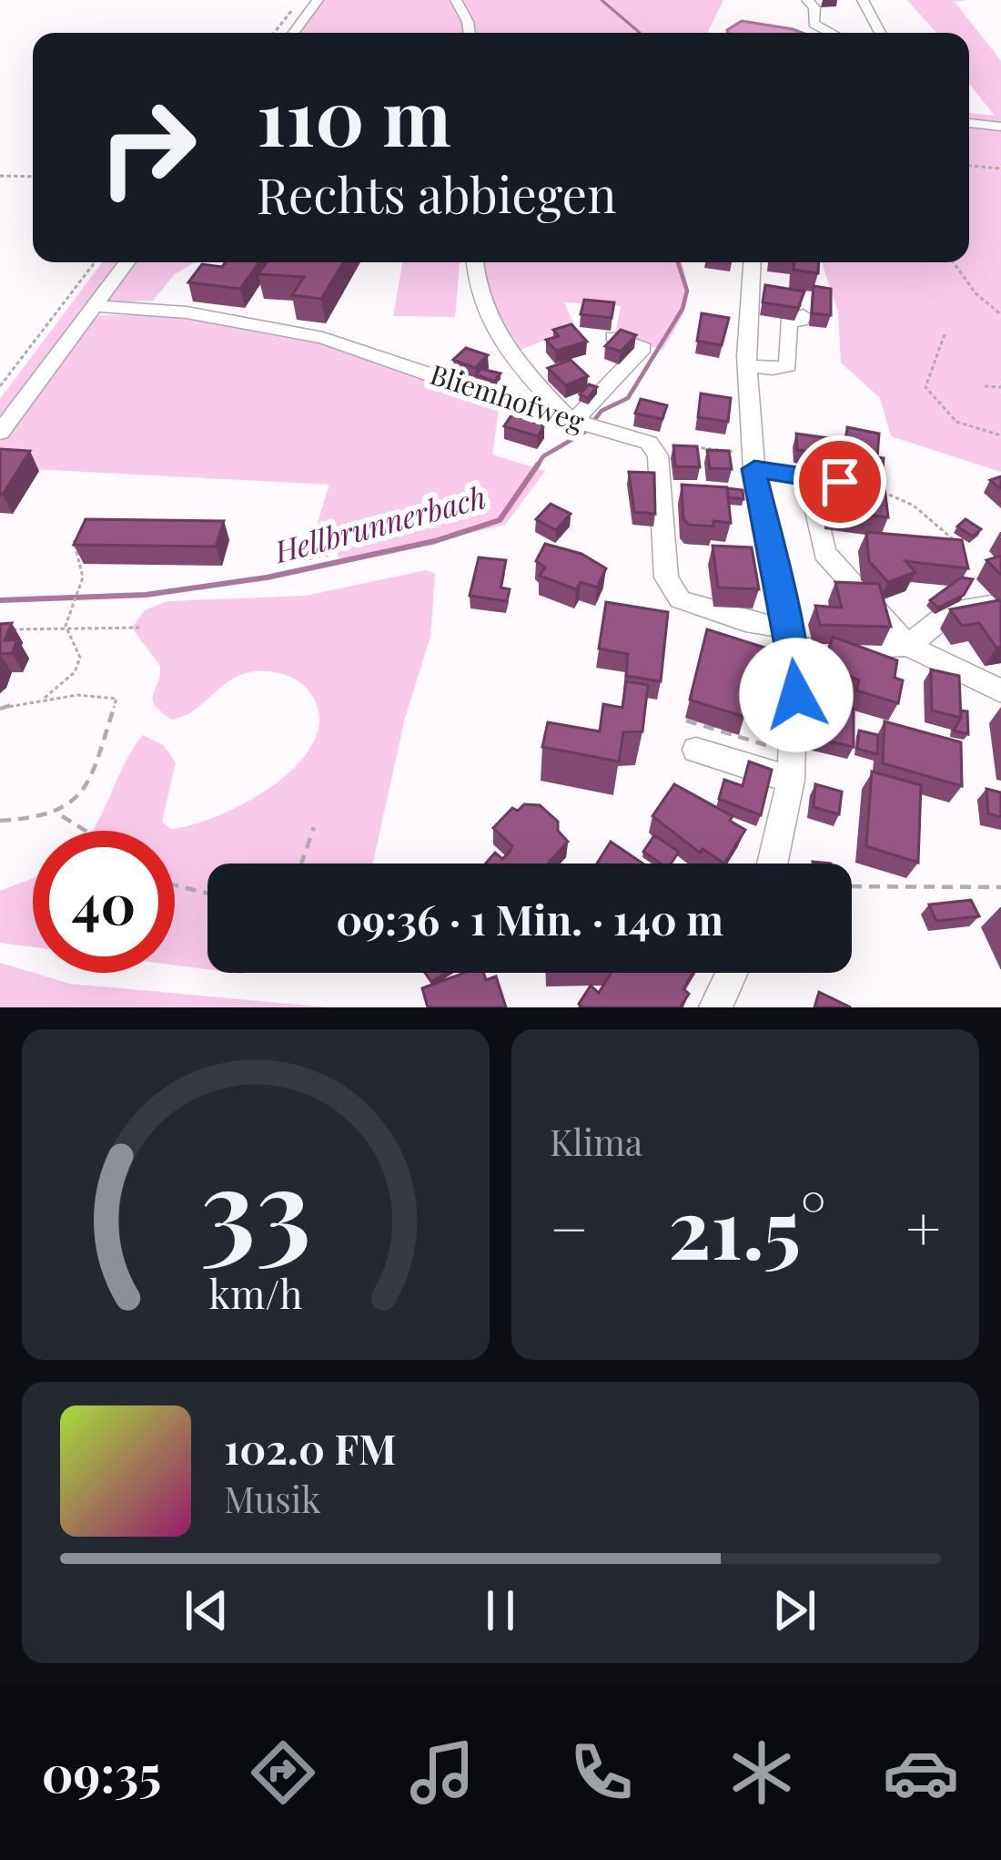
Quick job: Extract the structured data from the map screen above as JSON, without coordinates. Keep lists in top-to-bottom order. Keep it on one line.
{"streets":{"street":["Bliemhofweg"]},"water":["Hellbrunnerbach"],"page":{"turn":["110 m","Rechts abbiegen"],"limit":"40","trip":"09:36 · 1 Min. · 140 m","tile":"Klima","heat":["−","21.5°","+"],"song":["102.0 FM","Musik"],"tabs":"09:35","gauge":["33","km/h"]}}
